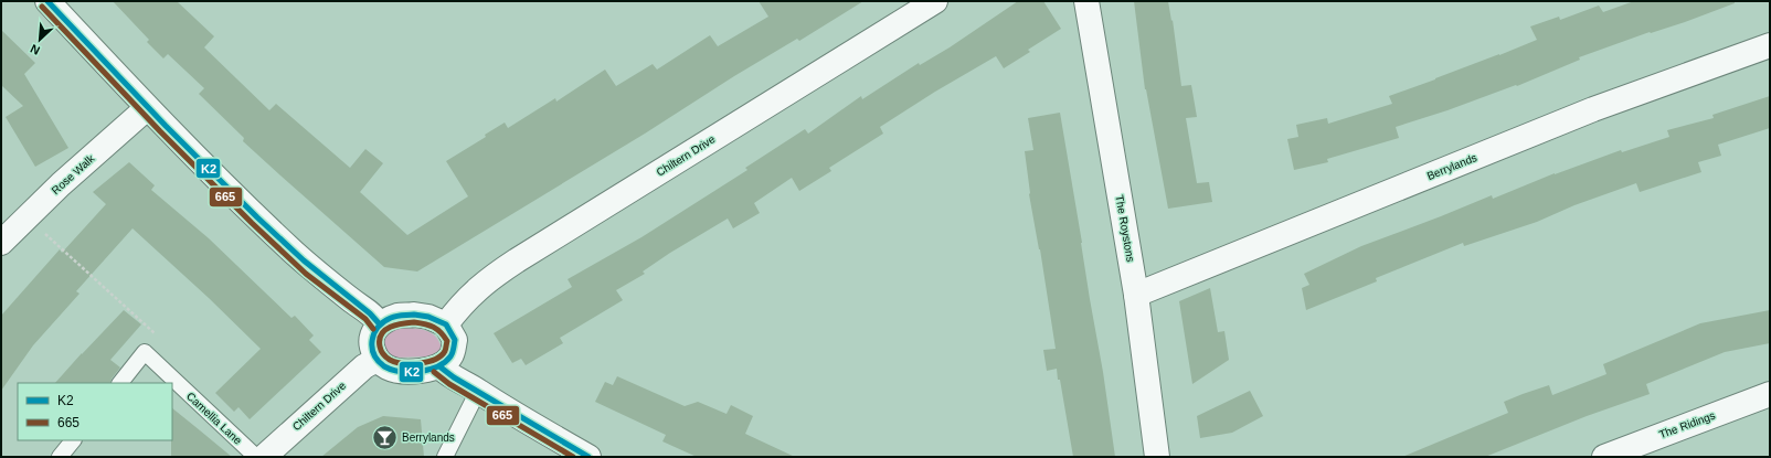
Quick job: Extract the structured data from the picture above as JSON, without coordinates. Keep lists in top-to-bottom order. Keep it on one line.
{"streets":{"street":["Chiltern Drive","Berrylands","Rose Walk","The Roystons","The Ridings"],"lane":["Camellia Lane"]},"crossings":[["Chiltern Drive","Camellia Lane"],["Berrylands","The Roystons"]],"places":{"bar":["Berrylands"]},"lines":["transit line K2","transit line 665"],"legend":["K2","665"],"north":"bottom left"}
